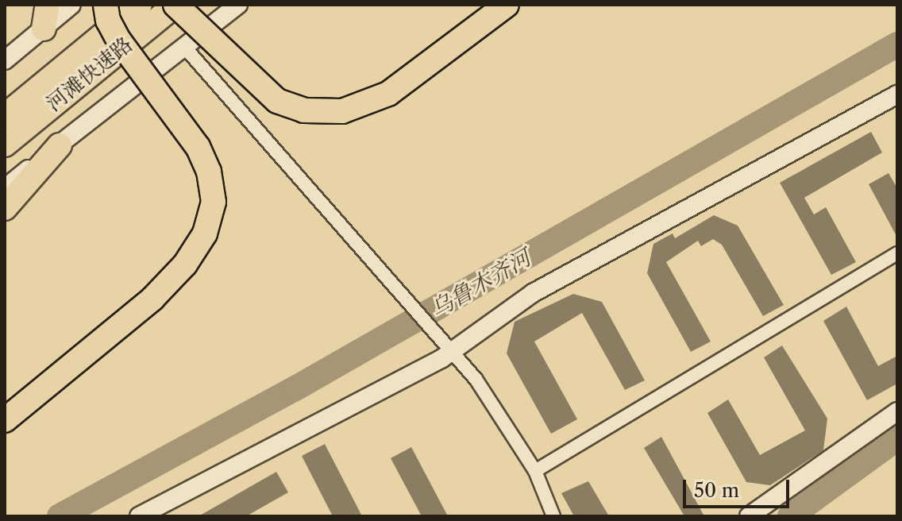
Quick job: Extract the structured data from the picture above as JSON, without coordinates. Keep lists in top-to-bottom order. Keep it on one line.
{"streets":{"highway":["河滩快速路"]},"water":["乌鲁木齐河"],"scale_bar":"50 m"}
